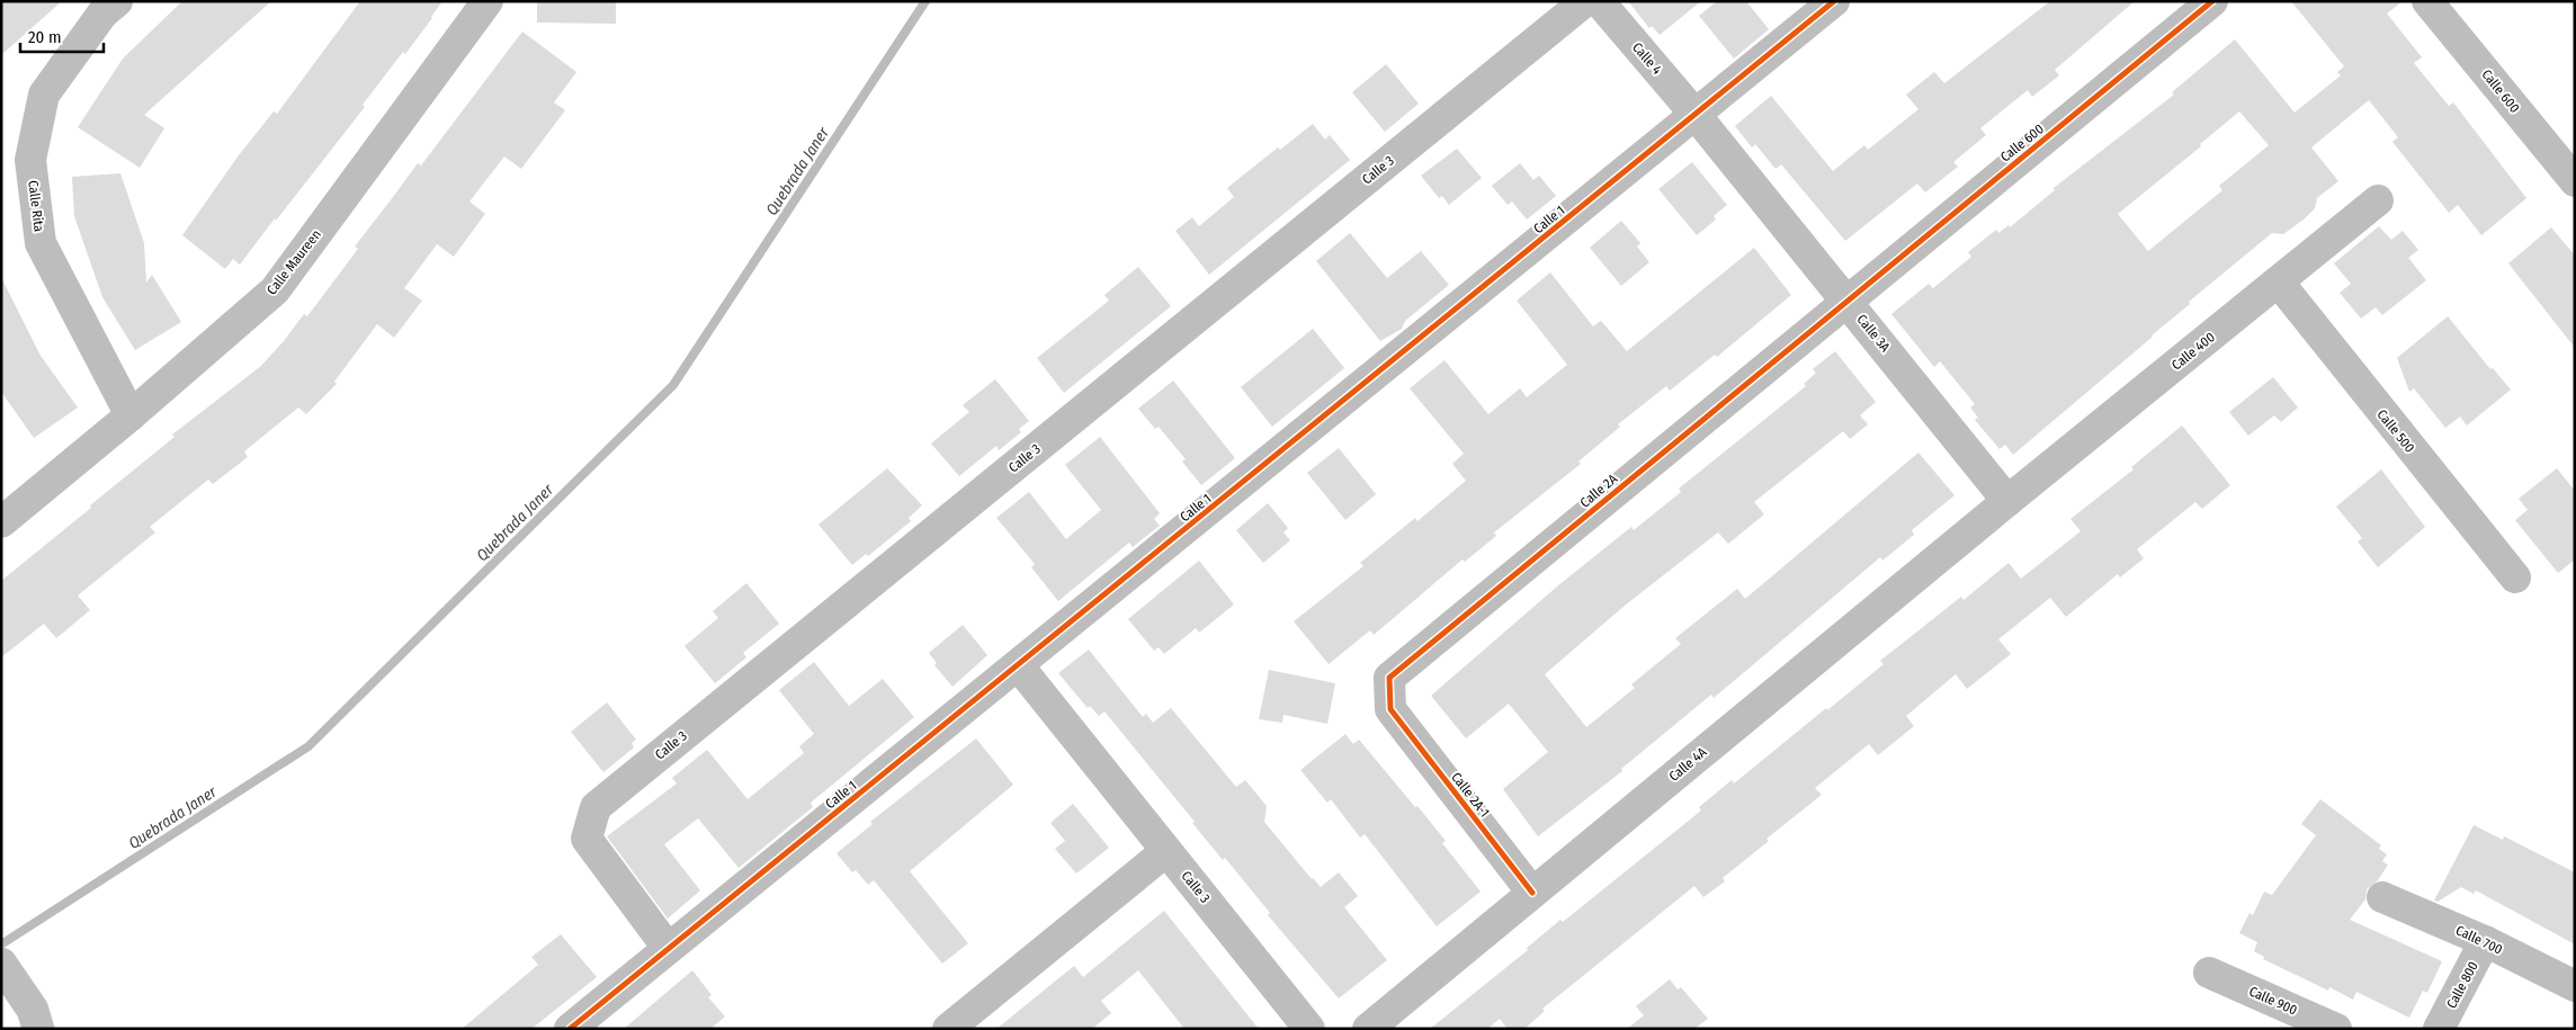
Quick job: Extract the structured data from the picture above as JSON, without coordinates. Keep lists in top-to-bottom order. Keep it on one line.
{"streets":{"street":["Calle 4","Calle 600","Calle 3","Calle Rita","Calle 1","Calle Maureen","Calle 3A","Calle 400","Calle 500","Calle 2A","Calle 4A","Calle 2A-1","Calle 700","Calle 800","Calle 900"]},"crossings":[["Calle 4","Calle 1"],["Calle 4","Calle 3A"],["Calle 600","Calle 3A"],["Calle 600","Calle 2A"],["Calle 3","Calle 1"],["Calle Rita","Calle Maureen"],["Calle 1","Calle 3A"],["Calle 3A","Calle 400"],["Calle 3A","Calle 2A"],["Calle 3A","Calle 4A"],["Calle 400","Calle 500"],["Calle 400","Calle 4A"],["Calle 2A","Calle 2A-1"],["Calle 4A","Calle 2A-1"],["Calle 700","Calle 800"]],"water":["Quebrada Janer"],"scale_bar":"20 m"}
